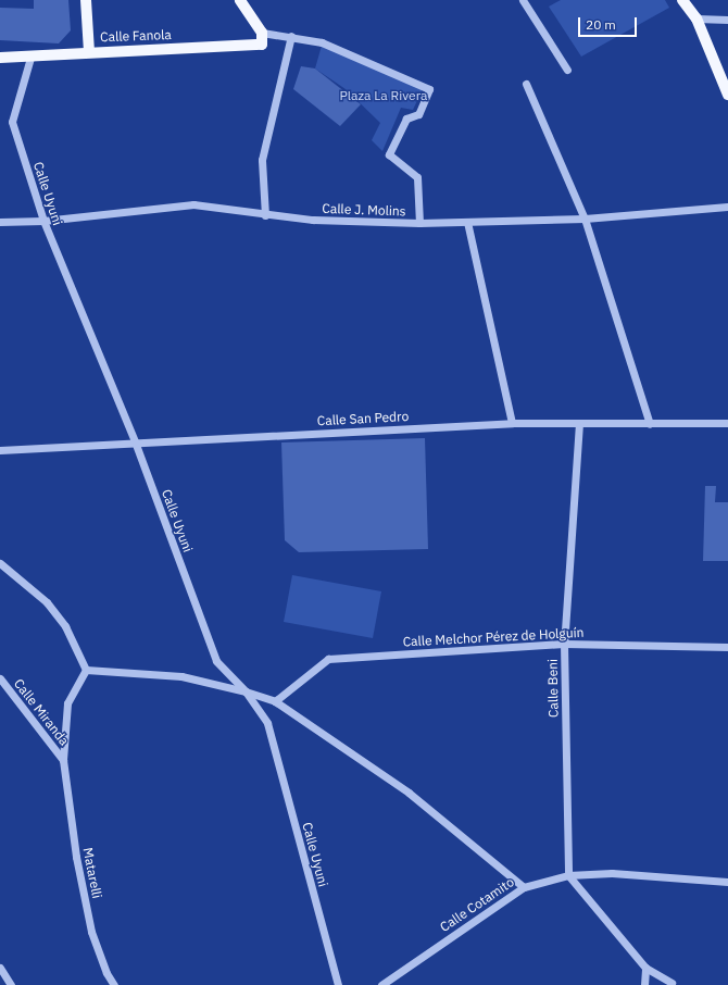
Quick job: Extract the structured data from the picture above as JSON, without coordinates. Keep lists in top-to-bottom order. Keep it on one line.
{"streets":{"main road":["Calle Fanola"],"street":["Calle Uyuni","Calle J. Molins","Calle San Pedro","Calle Melchor Pérez de Holguín","Calle Beni","Calle Miranda","Matarelli","Calle Cotamito"]},"crossings":[["Calle Fanola","Calle Uyuni"],["Calle Uyuni","Calle J. Molins"],["Calle Uyuni","Calle San Pedro"],["Calle San Pedro","Calle Beni"],["Calle Melchor Pérez de Holguín","Calle Beni"],["Calle Beni","Calle Cotamito"],["Calle Miranda","Matarelli"]],"parks":["Plaza La Rivera"],"scale_bar":"20 m"}
